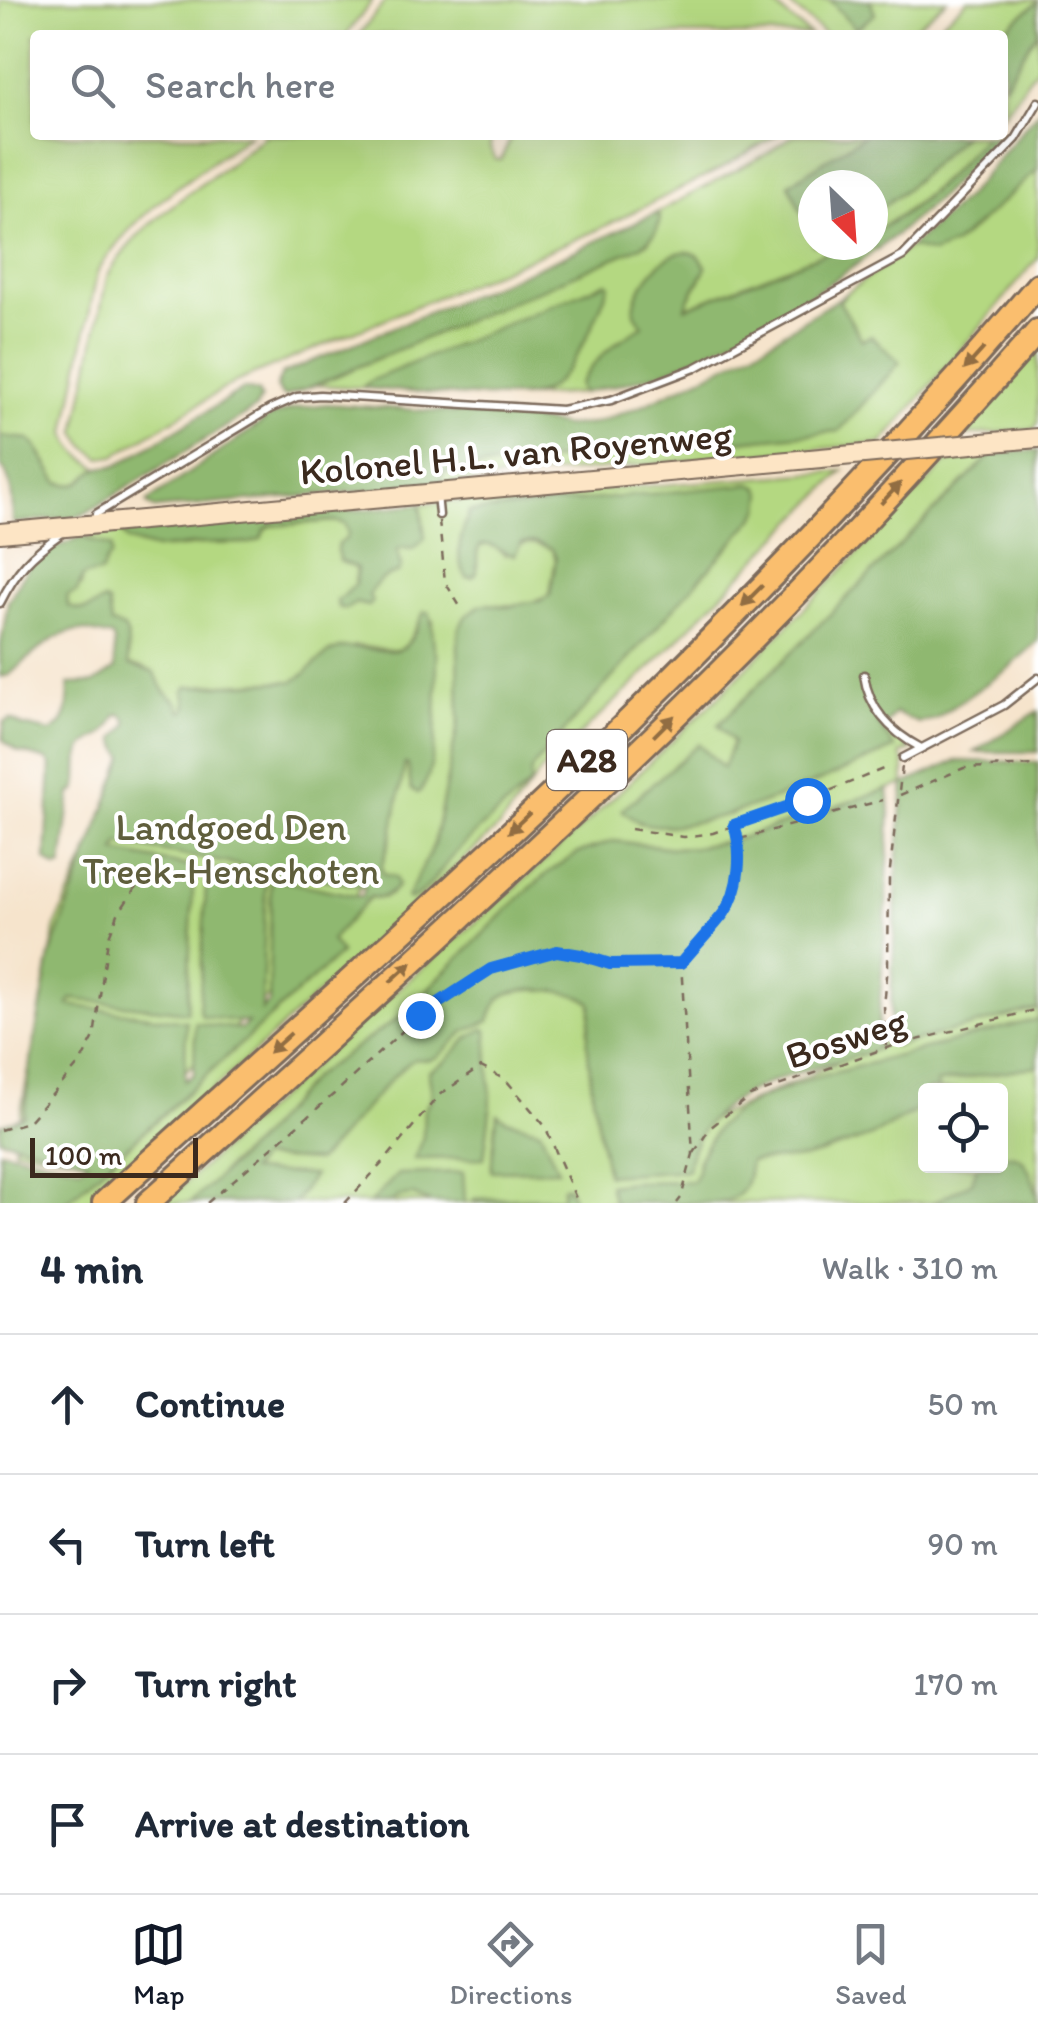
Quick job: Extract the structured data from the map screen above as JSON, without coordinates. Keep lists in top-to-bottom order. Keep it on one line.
{"streets":{"highway":["A28"],"street":["Kolonel H.L. van Royenweg"],"path":["Bosweg"]},"parks":["Landgoed Den Treek-Henschoten"],"scale_bar":"100 m","north":"bottom right","page":{"search":"Search here","scale":"100 m","heading":["4 min","Walk · 310 m"],"list":[["Continue","50 m"],["Turn left","90 m"],["Turn right","170 m"],"Arrive at destination"],"nav":["Map","Directions","Saved"]}}
